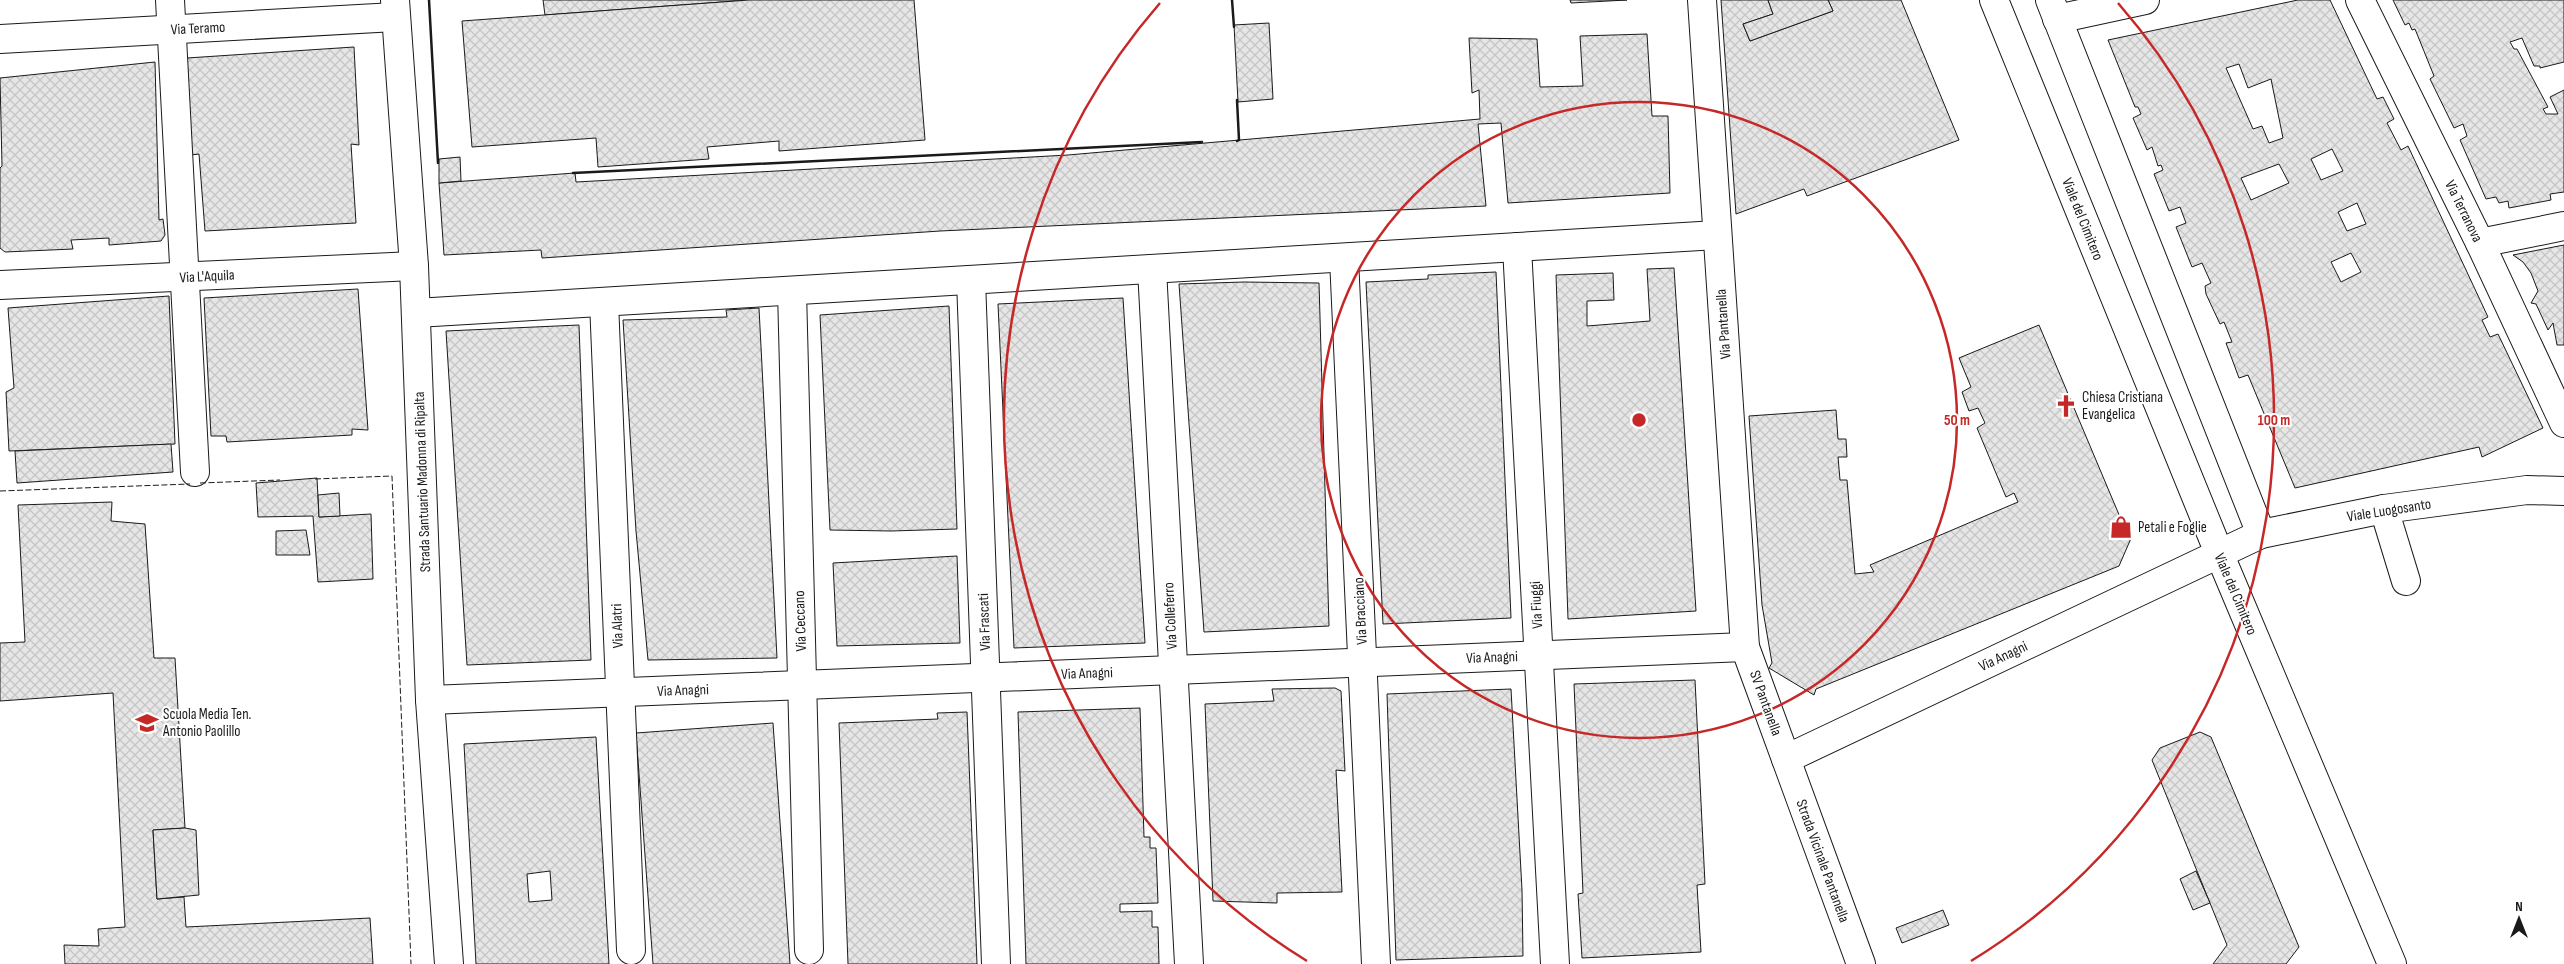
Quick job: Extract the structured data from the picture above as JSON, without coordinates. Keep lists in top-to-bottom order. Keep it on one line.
{"streets":{"street":["Via Teramo","Via Terranova","Viale del Cimitero","Via L'Aquila","Via Pantanella","Strada Santuario Madonna di Ripalta","Viale Luogosanto","Via Fiuggi","Via Bracciano","Via Colleferro","Via Ceccano","Via Frascati","Via Alatri","Via Anagni","SV Pantanella","Strada Vicinale Pantanella"]},"crossings":[["Via Teramo","Strada Santuario Madonna di Ripalta"],["Viale del Cimitero","Viale Luogosanto"],["Viale del Cimitero","Via Anagni"],["Via L'Aquila","Strada Santuario Madonna di Ripalta"],["Via Pantanella","Via Anagni"],["Via Pantanella","SV Pantanella"],["Strada Santuario Madonna di Ripalta","Via Anagni"],["Viale Luogosanto","Via Anagni"],["Via Fiuggi","Via Anagni"],["Via Bracciano","Via Anagni"],["Via Colleferro","Via Anagni"],["Via Ceccano","Via Anagni"],["Via Frascati","Via Anagni"],["Via Alatri","Via Anagni"],["Via Anagni","SV Pantanella"],["Via Anagni","Strada Vicinale Pantanella"],["SV Pantanella","Strada Vicinale Pantanella"]],"places":{"church":["Chiesa Cristiana Evangelica"],"shop":["Petali e Foglie"],"school or university":["Scuola Media Ten. Antonio Paolillo"]},"north":"top","rings":["50 m","100 m"]}
